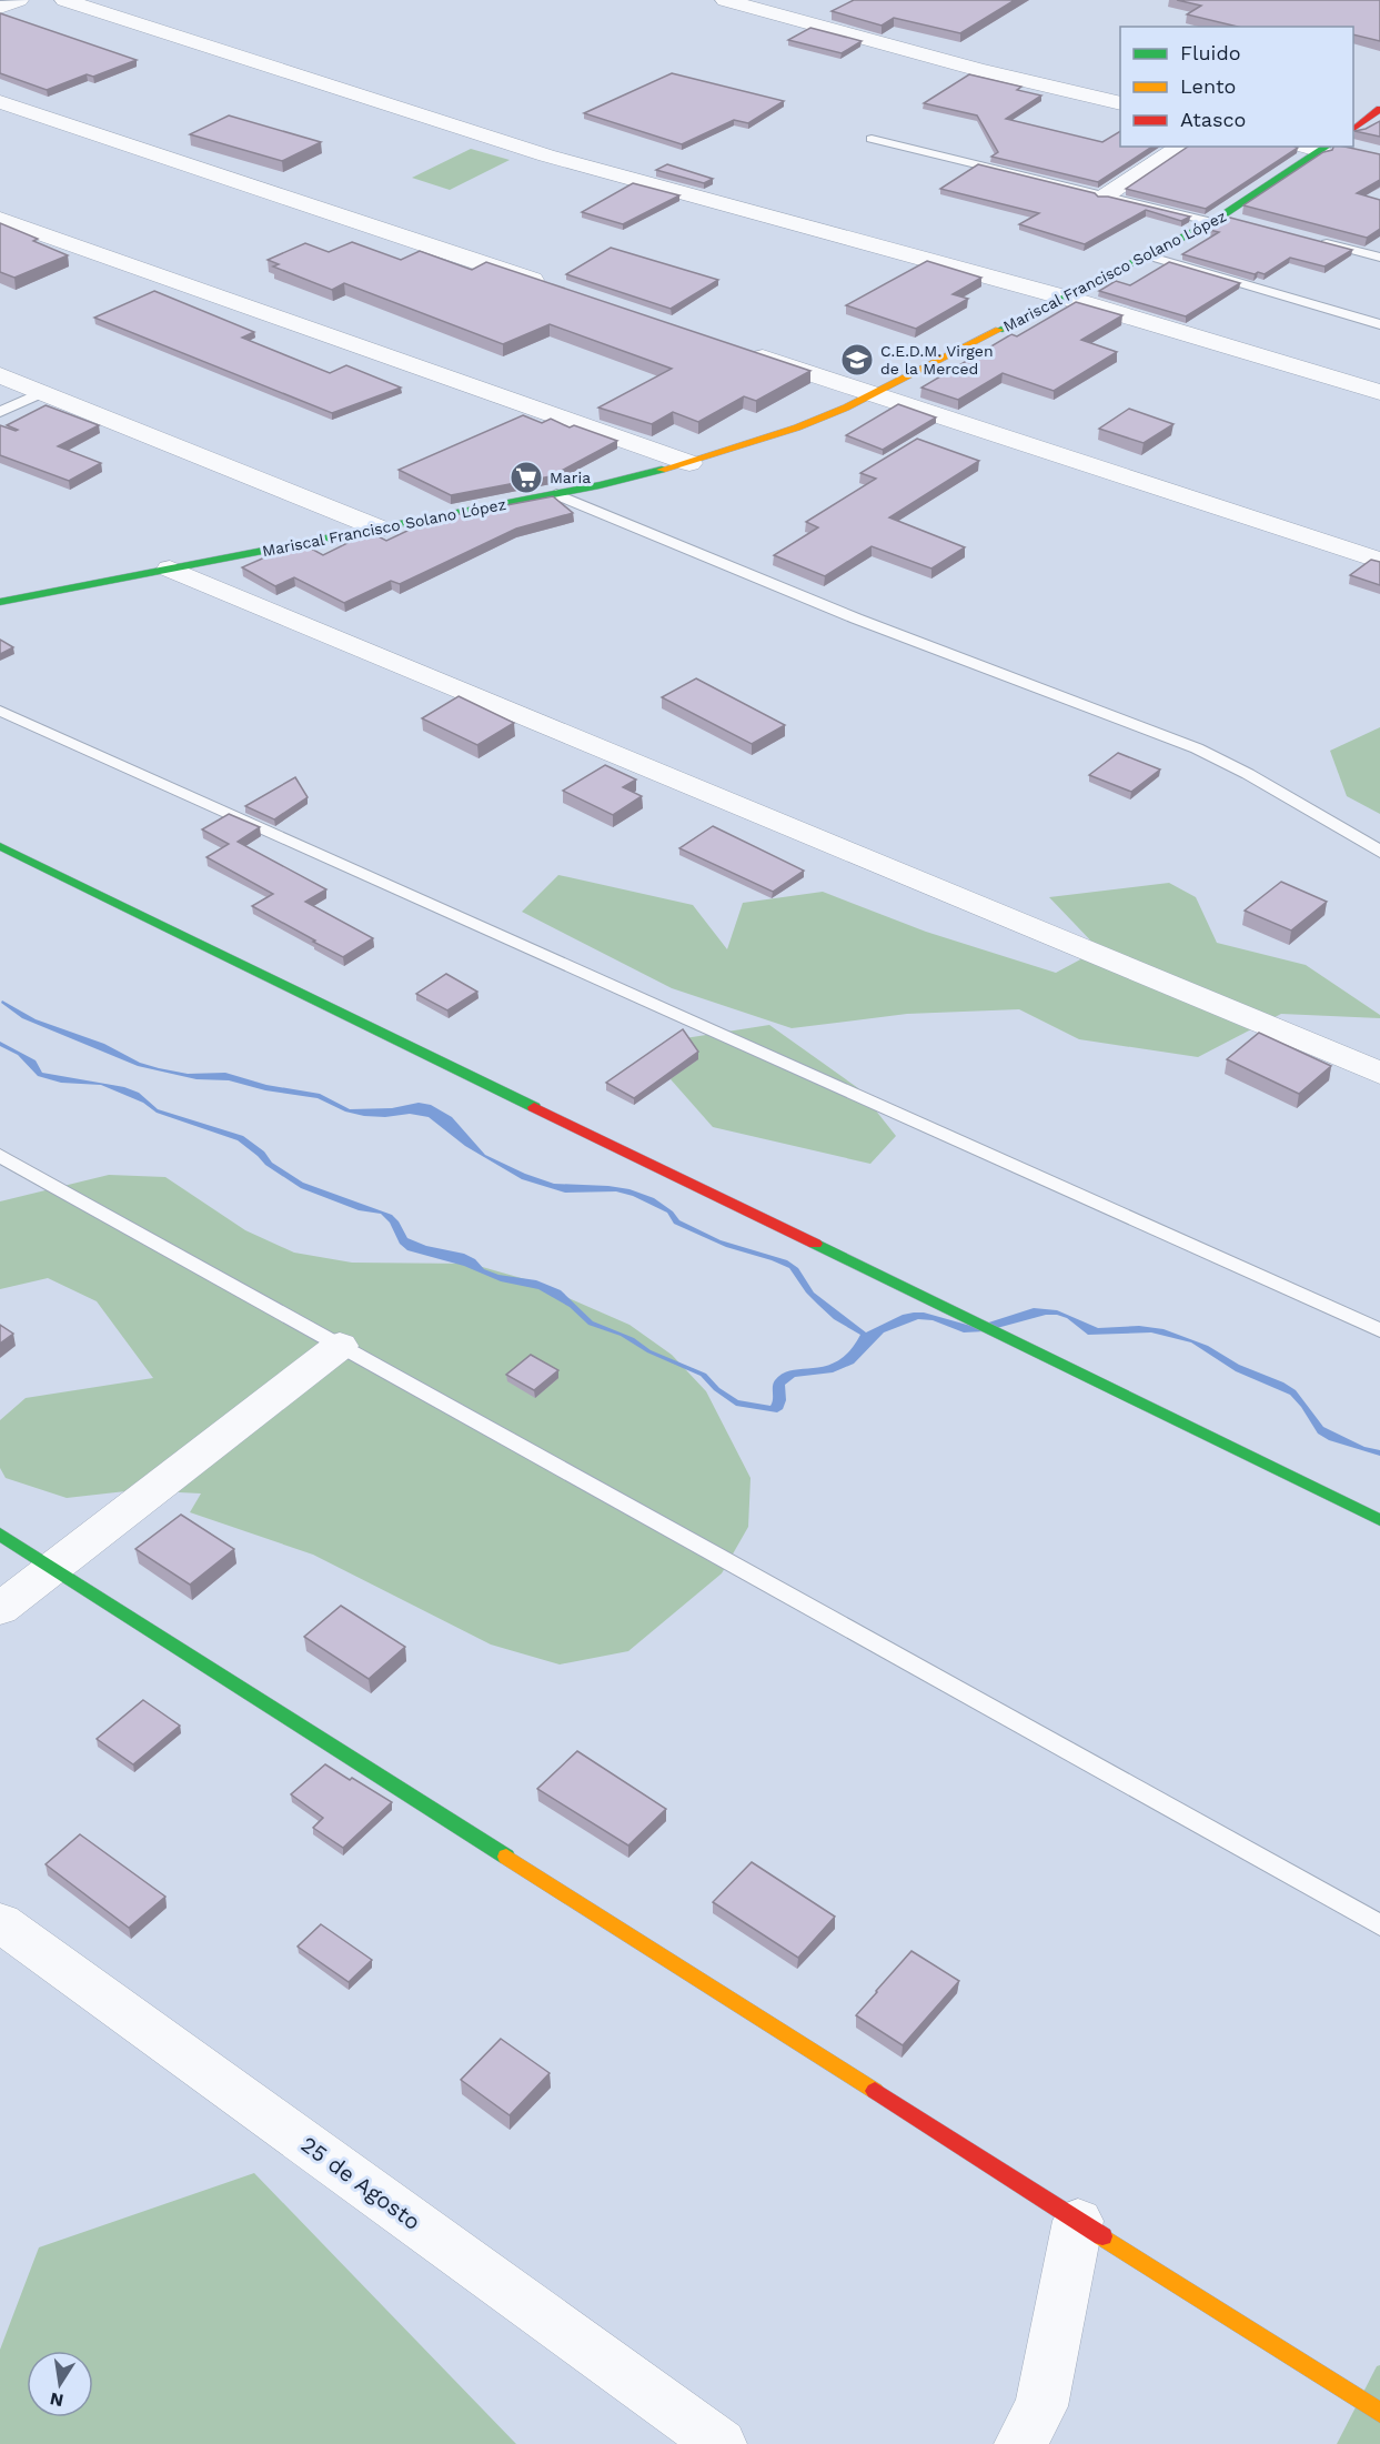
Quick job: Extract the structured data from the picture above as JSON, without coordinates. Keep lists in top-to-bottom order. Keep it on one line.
{"streets":{"street":["Mariscal Francisco Solano López","25 de Agosto"]},"places":{"school or university":["C.E.D.M. Virgen de la Merced"],"supermarket":["Maria"]},"legend":["Fluido","Lento","Atasco"],"north":"bottom"}
